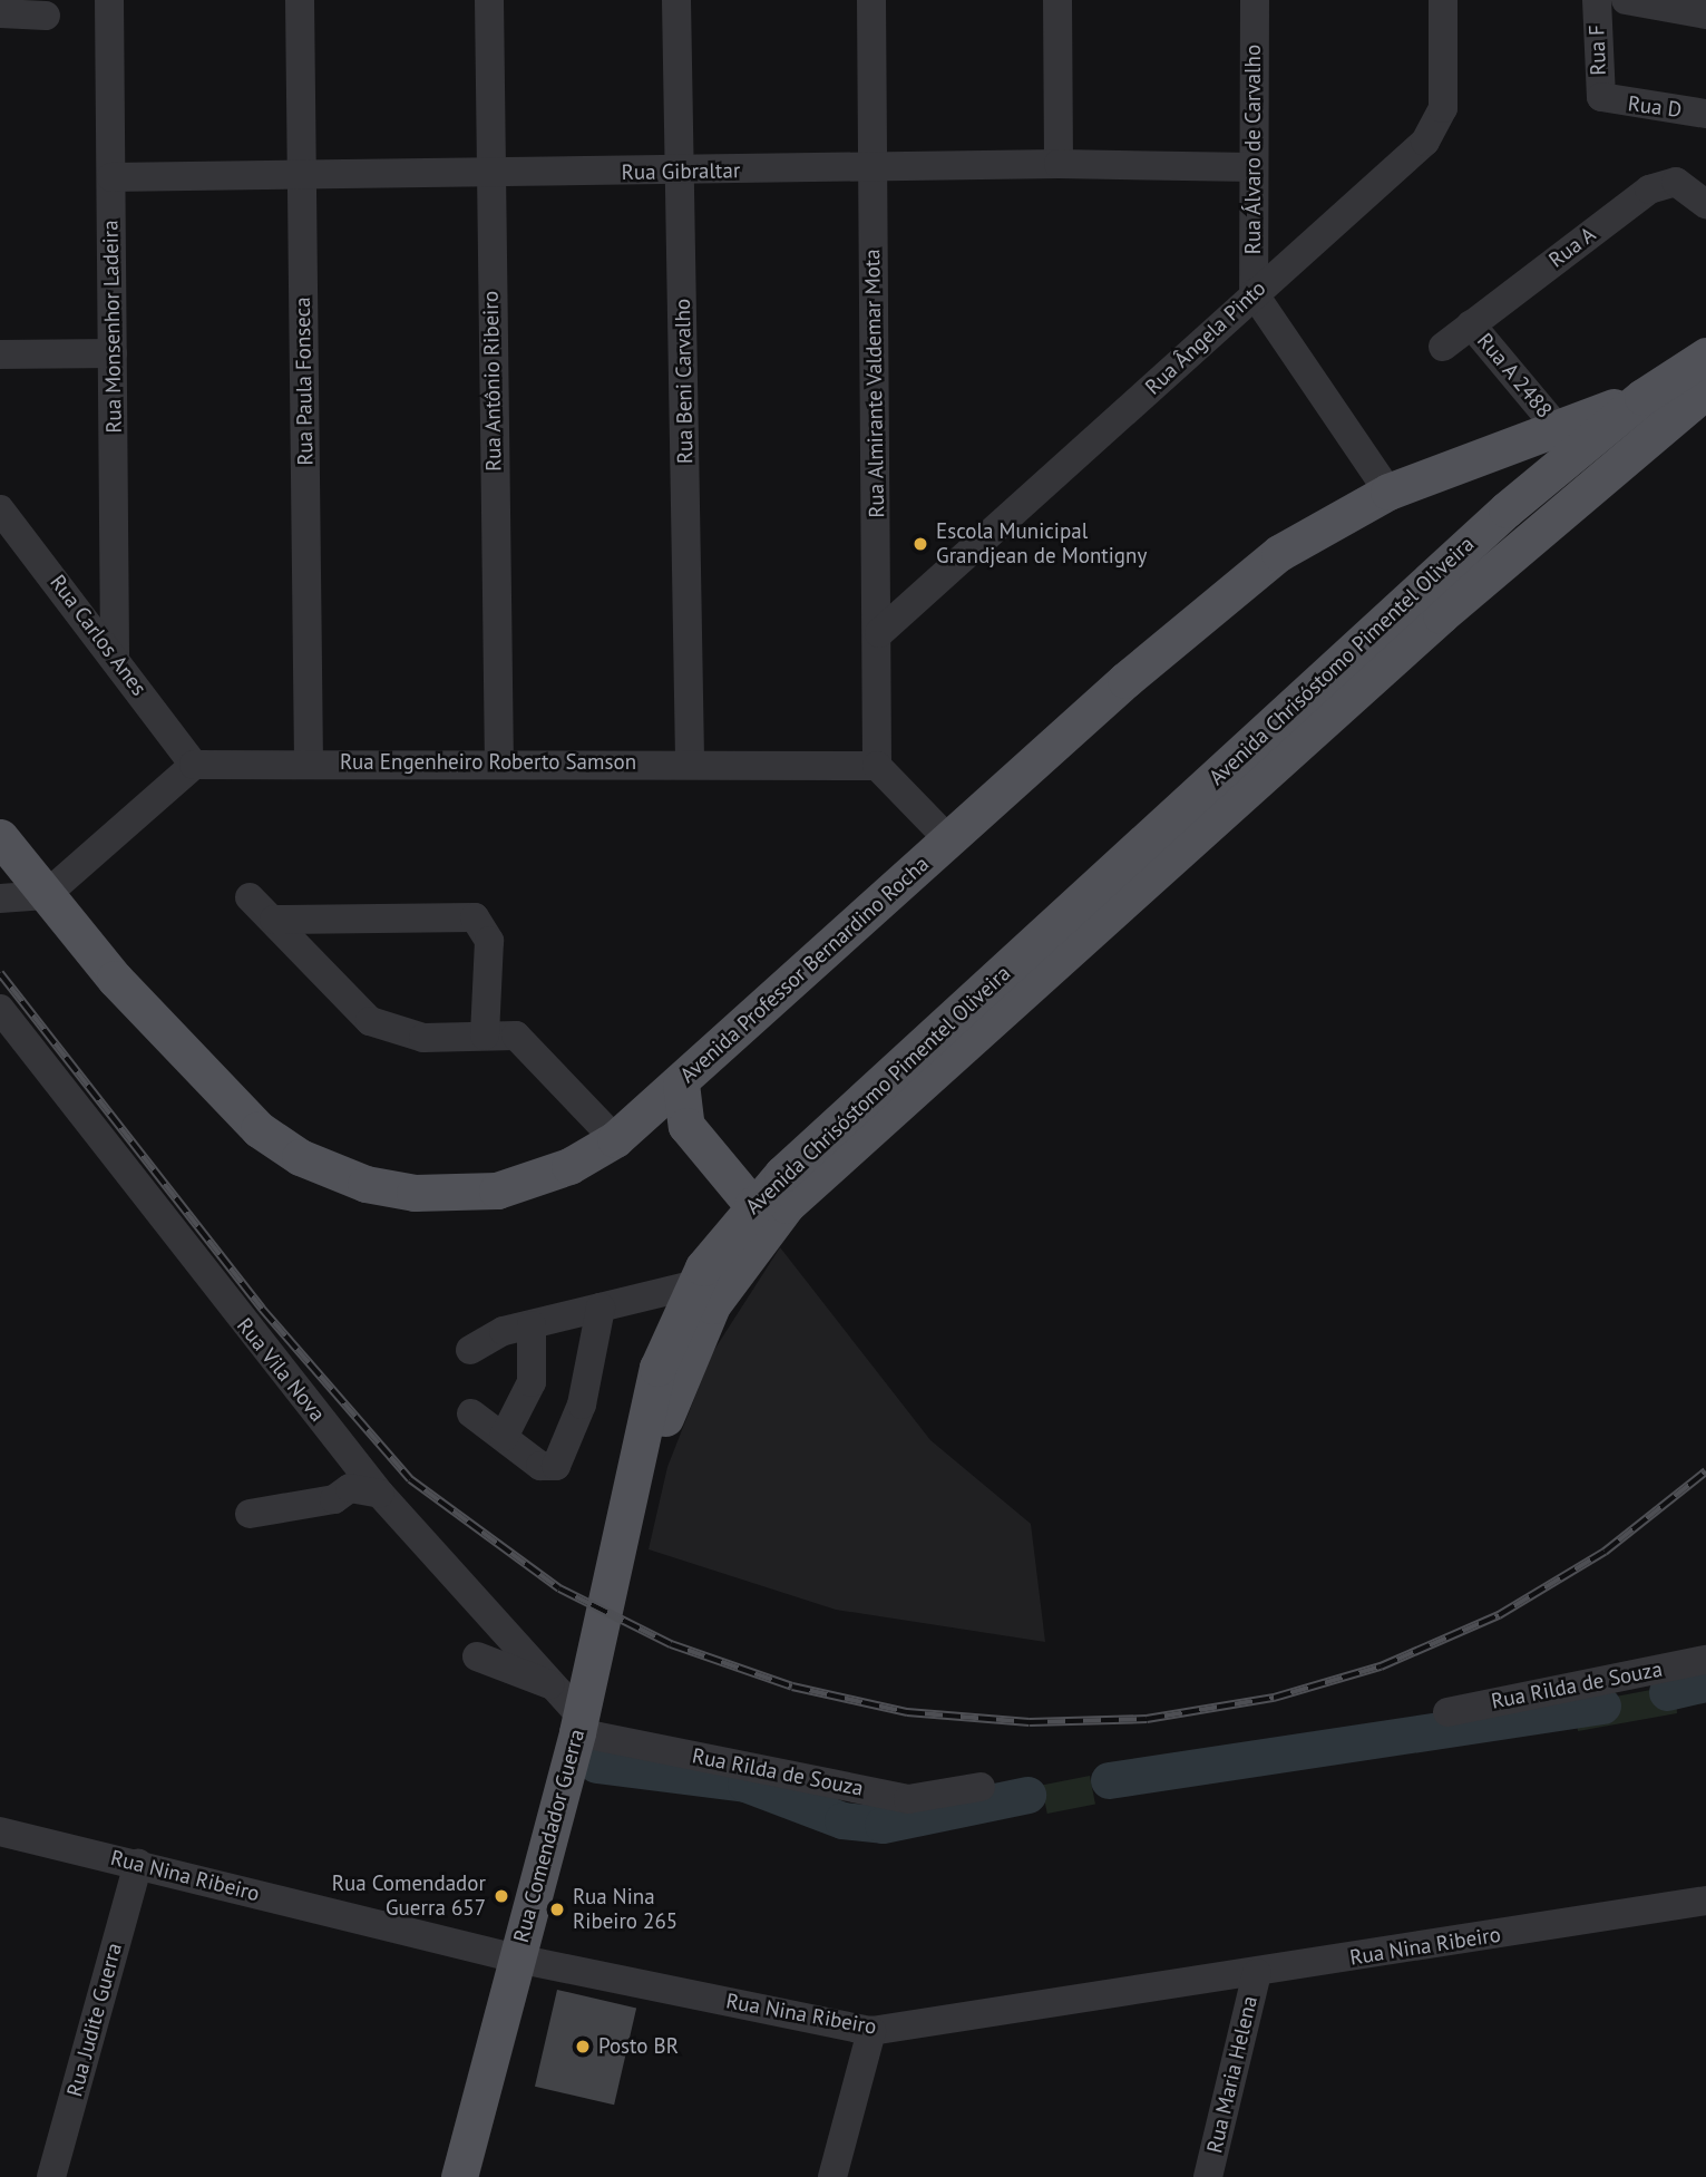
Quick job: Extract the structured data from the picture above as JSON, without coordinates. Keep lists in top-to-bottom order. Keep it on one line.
{"streets":{"main road":["Avenida Chrisóstomo Pimentel Oliveira","Avenida Professor Bernardino Rocha","Rua Comendador Guerra"],"street":["Rua F","Rua D","Rua Álvaro de Carvalho","Rua Gibraltar","Rua A","Rua Monsenhor Ladeira","Rua Ângela Pinto","Rua A 2488","Rua Paula Fonseca","Rua Antônio Ribeiro","Rua Beni Carvalho","Rua Almirante Valdemar Mota","Rua Carlos Anes","Rua Engenheiro Roberto Samson","Rua Vila Nova","Rua Rilda de Souza","Rua Nina Ribeiro","Rua Judite Guerra","Rua Maria Helena"]},"crossings":[["Rua F","Rua D"],["Rua Álvaro de Carvalho","Rua Gibraltar"],["Rua Álvaro de Carvalho","Rua Ângela Pinto"],["Rua Gibraltar","Rua Monsenhor Ladeira"],["Rua Gibraltar","Rua Paula Fonseca"],["Rua Gibraltar","Rua Antônio Ribeiro"],["Rua Gibraltar","Rua Beni Carvalho"],["Rua Gibraltar","Rua Almirante Valdemar Mota"],["Rua A","Rua A 2488"],["Rua Monsenhor Ladeira","Rua Carlos Anes"],["Rua Ângela Pinto","Rua Almirante Valdemar Mota"],["Rua A 2488","Avenida Professor Bernardino Rocha"],["Rua Paula Fonseca","Rua Engenheiro Roberto Samson"],["Rua Antônio Ribeiro","Rua Engenheiro Roberto Samson"],["Rua Beni Carvalho","Rua Engenheiro Roberto Samson"],["Rua Almirante Valdemar Mota","Rua Engenheiro Roberto Samson"],["Rua Carlos Anes","Rua Engenheiro Roberto Samson"],["Avenida Chrisóstomo Pimentel Oliveira","Avenida Professor Bernardino Rocha"],["Avenida Chrisóstomo Pimentel Oliveira","Rua Comendador Guerra"],["Rua Vila Nova","Rua Rilda de Souza"],["Rua Vila Nova","Rua Comendador Guerra"],["Rua Rilda de Souza","Rua Comendador Guerra"],["Rua Comendador Guerra","Rua Nina Ribeiro"],["Rua Nina Ribeiro","Rua Judite Guerra"],["Rua Nina Ribeiro","Rua Maria Helena"]],"places":["Escola Municipal Grandjean de Montigny","Rua Comendador Guerra 657","Rua Nina Ribeiro 265","Posto BR"]}
